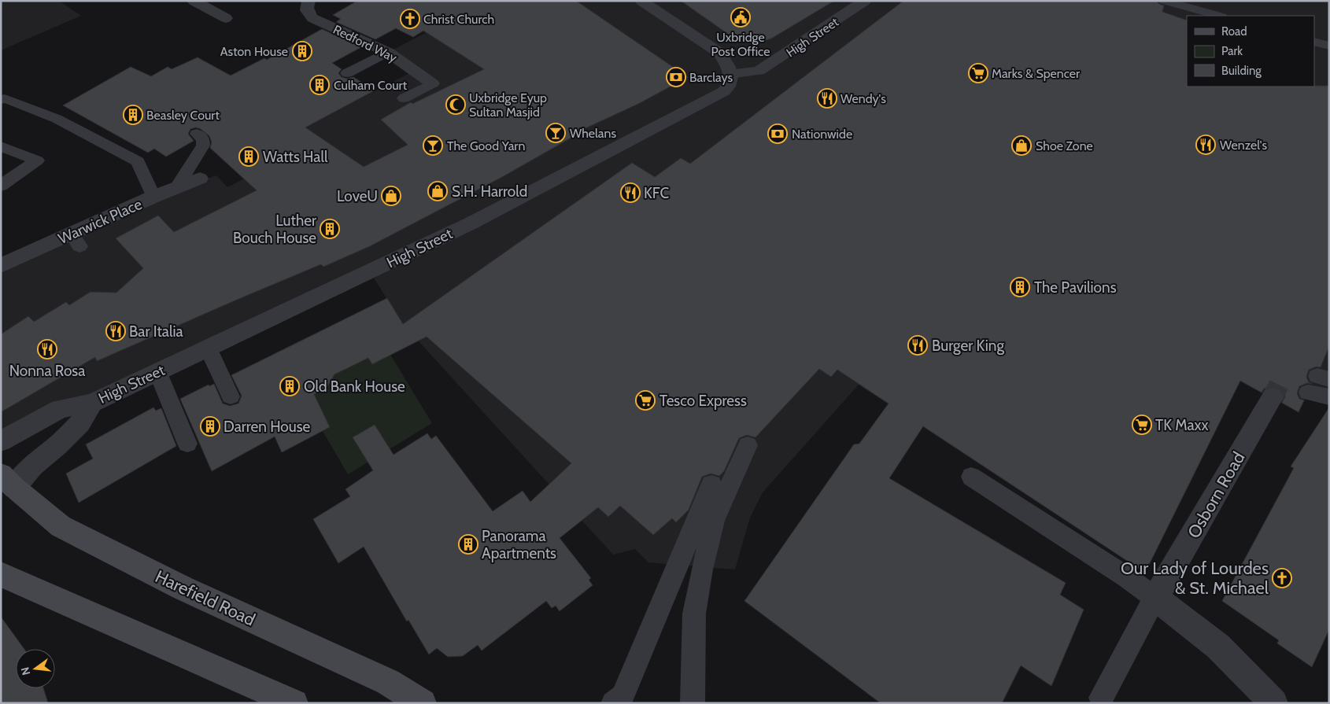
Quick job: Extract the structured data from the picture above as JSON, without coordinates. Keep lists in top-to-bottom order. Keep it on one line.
{"streets":{"main road":["Harefield Road"],"street":["High Street","Redford Way","Warwick Place","Osborn Road"]},"crossings":[["High Street","Harefield Road"]],"places":{"public building":["Uxbridge Post Office"],"church":["Christ Church","Our Lady of Lourdes & St. Michael"],"building":["Aston House","Culham Court","Beasley Court","Watts Hall","Luther Bouch House","The Pavilions","Old Bank House","Darren House","Panorama Apartments"],"supermarket":["Marks & Spencer","Tesco Express","TK Maxx"],"bank":["Barclays","Nationwide"],"restaurant":["Wendy's","Wenzel's","KFC","Bar Italia","Burger King","Nonna Rosa"],"mosque":["Uxbridge Eyup Sultan Masjid"],"bar":["Whelans","The Good Yarn"],"shop":["Shoe Zone","S.H. Harrold","LoveU"]},"legend":["Road","Park","Building"],"north":"left"}
